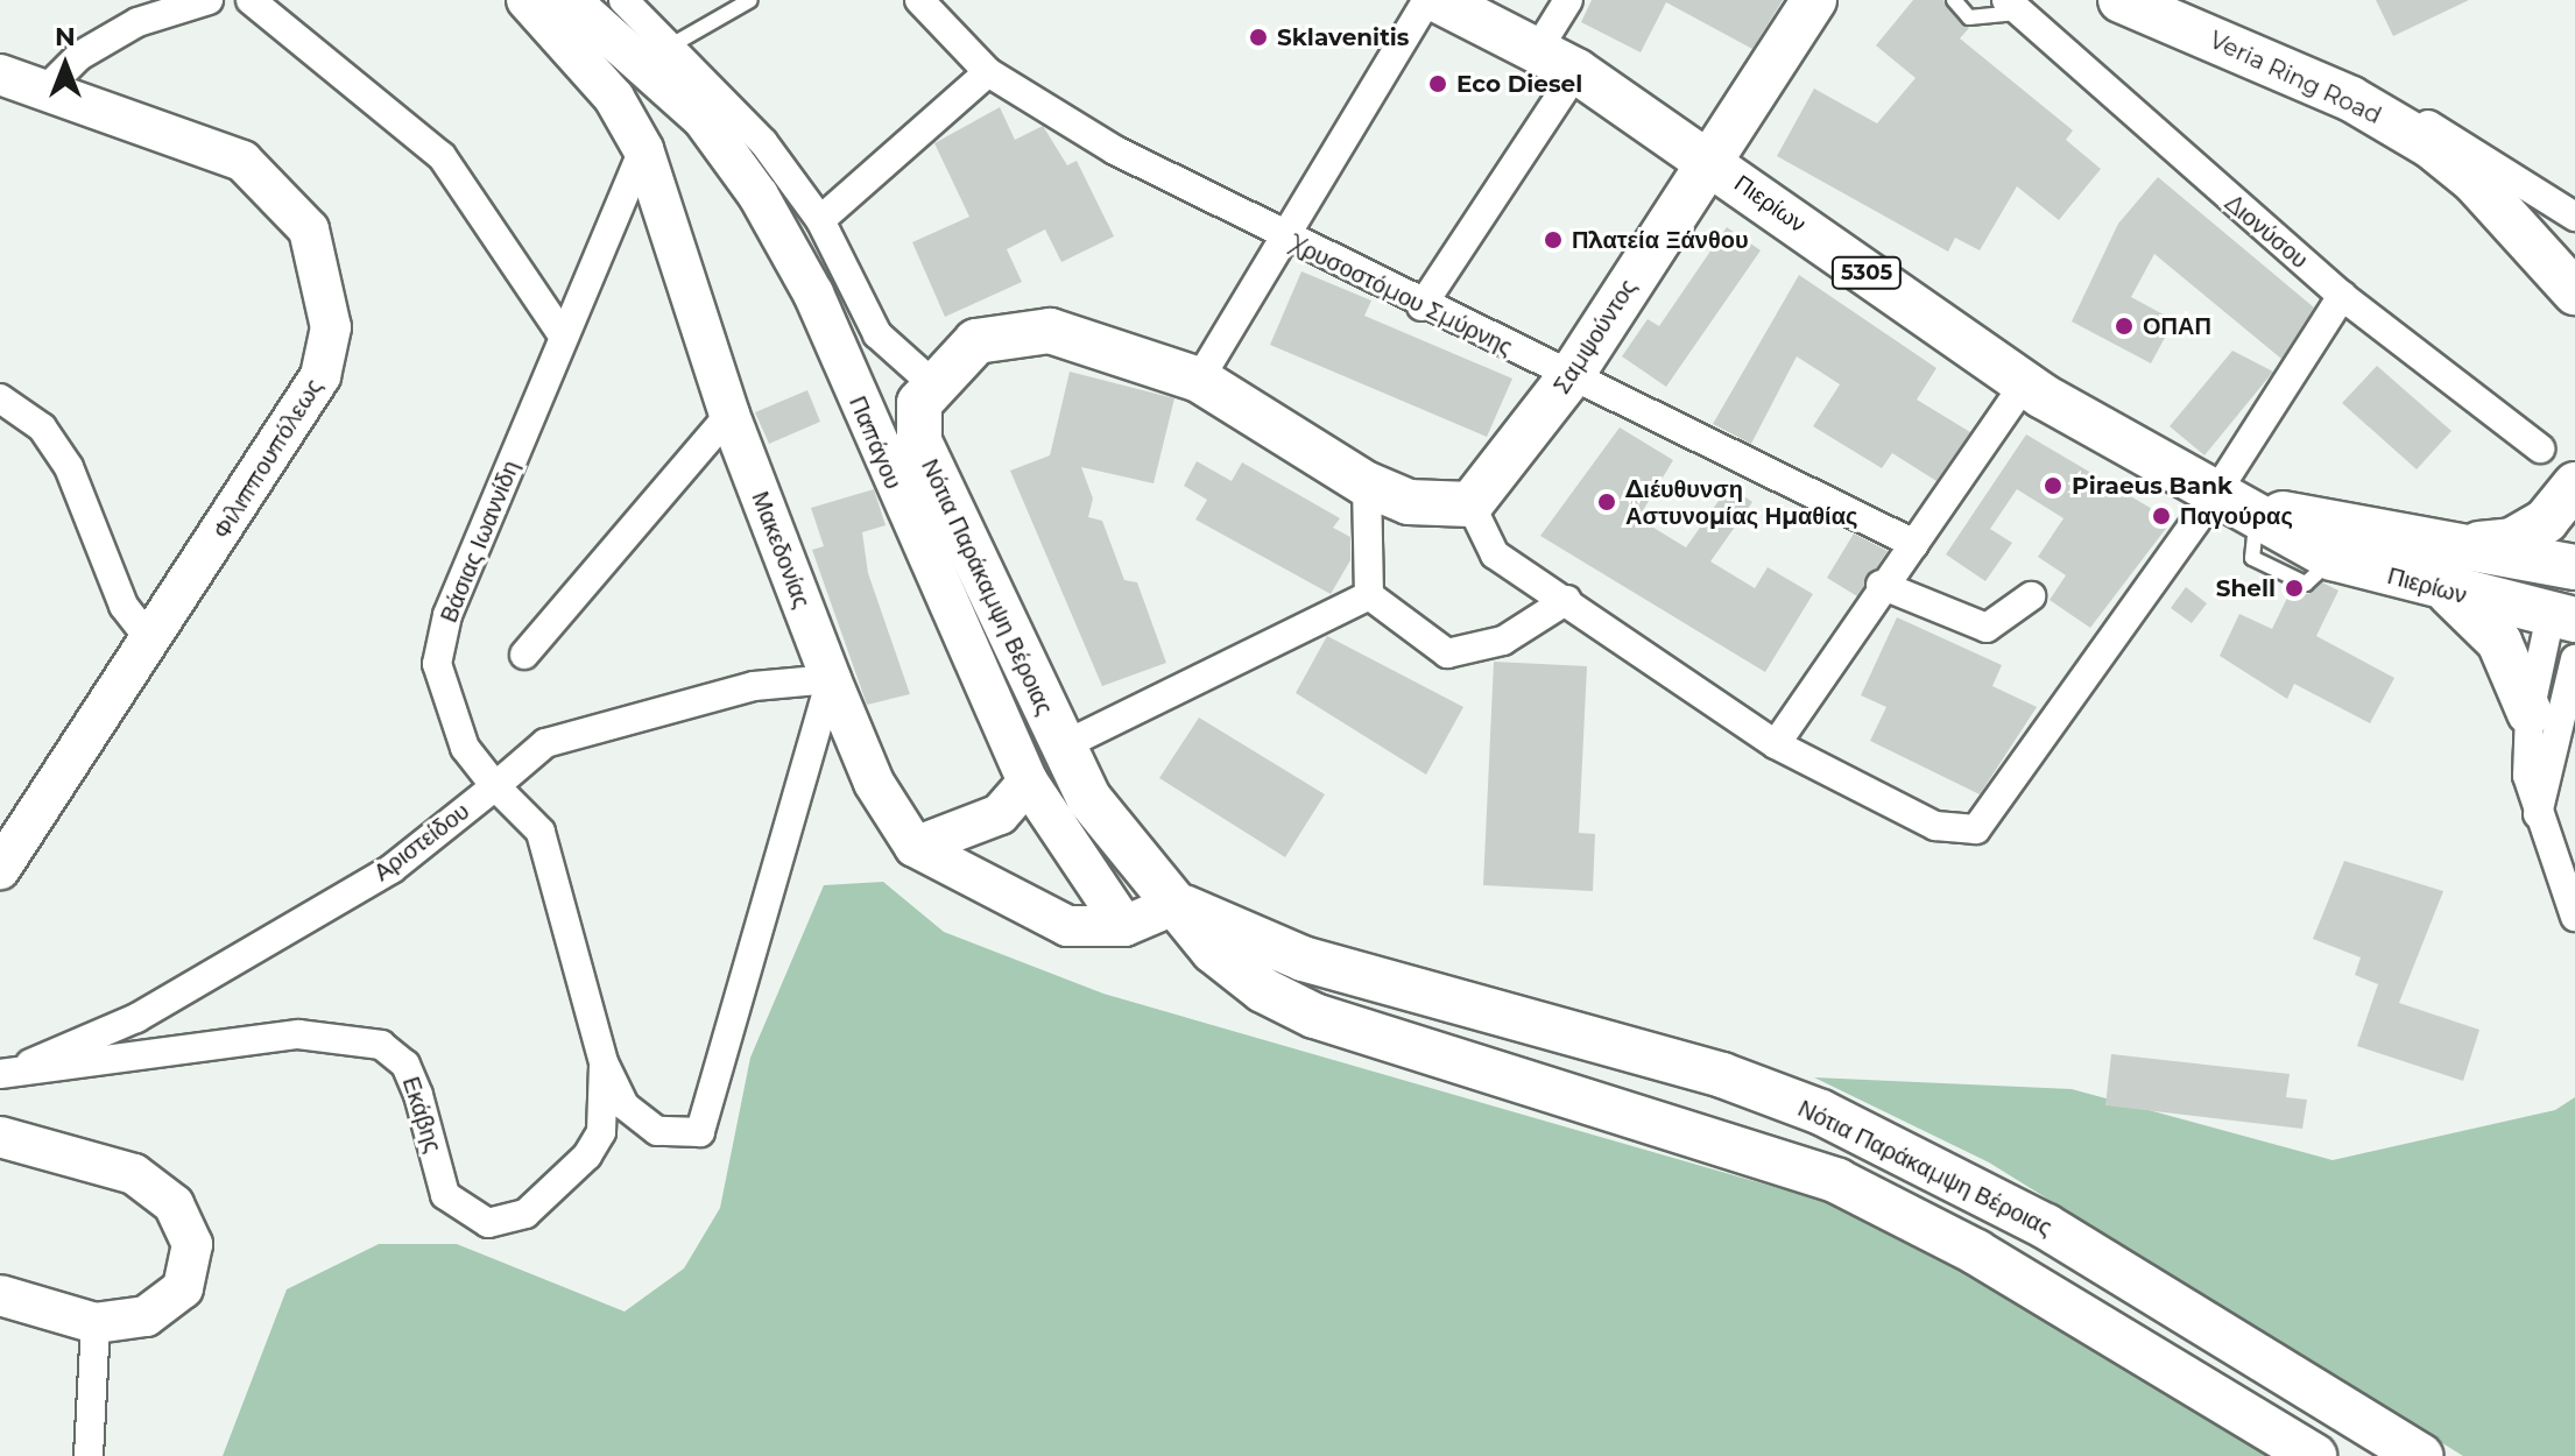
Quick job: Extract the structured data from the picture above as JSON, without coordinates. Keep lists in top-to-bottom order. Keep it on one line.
{"streets":{"main road":["Veria Ring Road","Πιερίων","5305","Σαμψούντος","Νότια Παράκαμψη Βέροιας"],"street":["Διονύσου","Χρυσοστόμου Σμύρνης","Παπάγου","Φιλιππουπόλεως","Βάσιας Ιωαννίδη","Μακεδονίας","Αριστείδου","Εκάβης"]},"crossings":[["Πιερίων","Σαμψούντος"],["Χρυσοστόμου Σμύρνης","Σαμψούντος"],["Σαμψούντος","Νότια Παράκαμψη Βέροιας"],["Παπάγου","Μακεδονίας"],["Βάσιας Ιωαννίδη","Μακεδονίας"],["Βάσιας Ιωαννίδη","Αριστείδου"],["Βάσιας Ιωαννίδη","Εκάβης"],["Μακεδονίας","Νότια Παράκαμψη Βέροιας"],["Μακεδονίας","Αριστείδου"],["Αριστείδου","Εκάβης"]],"places":["Sklavenitis","Eco Diesel","Πλατεία Ξάνθου","ΟΠΑΠ","Piraeus Bank","Διέυθυνση Αστυνομίας Ημαθίας","Παγούρας","Shell"],"north":"top"}
